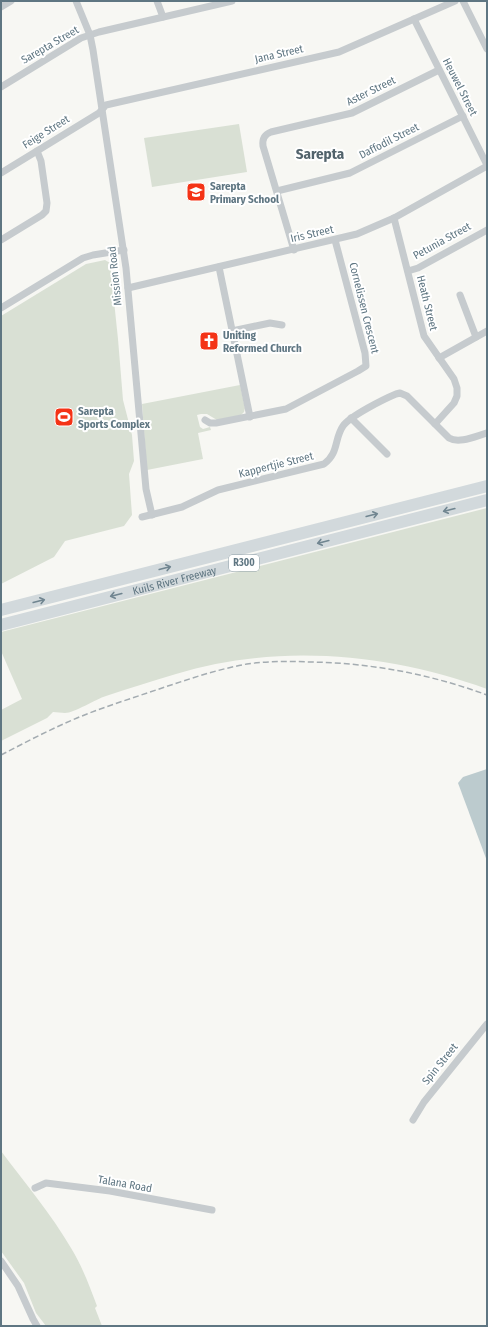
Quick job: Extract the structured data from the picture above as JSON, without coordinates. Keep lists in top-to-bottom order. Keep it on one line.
{"streets":{"highway":["R300","Kuils River Freeway"],"street":["Sarepta Street","Jana Street","Heuwel Street","Aster Street","Feige Street","Daffodil Street","Iris Street","Petunia Street","Mission Road","Heath Street","Cornelissen Crescent","Kappertjie Street","Spin Street","Talana Road"]},"crossings":[["Sarepta Street","Mission Road"],["Jana Street","Heuwel Street"],["Jana Street","Feige Street"],["Jana Street","Mission Road"],["Heuwel Street","Aster Street"],["Heuwel Street","Daffodil Street"],["Heuwel Street","Iris Street"],["Aster Street","Daffodil Street"],["Feige Street","Mission Road"],["Iris Street","Mission Road"],["Iris Street","Heath Street"],["Iris Street","Cornelissen Crescent"],["Petunia Street","Heath Street"],["Mission Road","Kappertjie Street"],["Heath Street","Kappertjie Street"]],"districts":["Sarepta"],"places":{"school or university":["Sarepta Primary School"],"church":["Uniting Reformed Church"],"sports":["Sarepta Sports Complex"]}}
